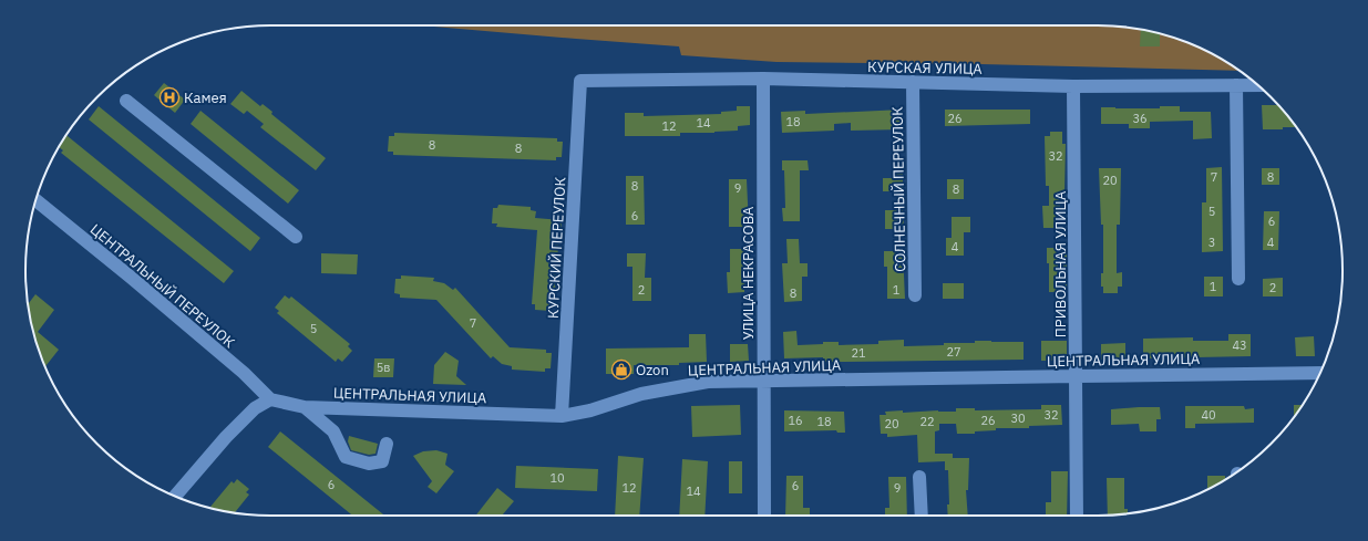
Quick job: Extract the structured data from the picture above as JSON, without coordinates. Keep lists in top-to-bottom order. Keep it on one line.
{"streets":{"street":["КУРСКАЯ УЛИЦА","СОЛНЕЧНЫЙ ПЕРЕУЛОК","КУРСКИЙ ПЕРЕУЛОК","ПРИВОЛЬНАЯ УЛИЦА","УЛИЦА НЕКРАСОВА","ЦЕНТРАЛЬНЫЙ ПЕРЕУЛОК","ЦЕНТРАЛЬНАЯ УЛИЦА"]},"crossings":[["КУРСКАЯ УЛИЦА","СОЛНЕЧНЫЙ ПЕРЕУЛОК"],["КУРСКАЯ УЛИЦА","КУРСКИЙ ПЕРЕУЛОК"],["КУРСКАЯ УЛИЦА","ПРИВОЛЬНАЯ УЛИЦА"],["КУРСКАЯ УЛИЦА","УЛИЦА НЕКРАСОВА"],["КУРСКИЙ ПЕРЕУЛОК","ЦЕНТРАЛЬНАЯ УЛИЦА"],["ПРИВОЛЬНАЯ УЛИЦА","ЦЕНТРАЛЬНАЯ УЛИЦА"],["УЛИЦА НЕКРАСОВА","ЦЕНТРАЛЬНАЯ УЛИЦА"],["ЦЕНТРАЛЬНЫЙ ПЕРЕУЛОК","ЦЕНТРАЛЬНАЯ УЛИЦА"]],"places":{"hospital":["Камея"],"shop":["Ozon"]},"house_numbers":["26","36","18","14","12","8","8","32","7","8","20","8","9","8","5","6","6","3","4","4","1","2","2","1","8","7","5","43","27","21","5в","32","40","30","16","26","18","22","20","10","6","6","12","9","14"]}
